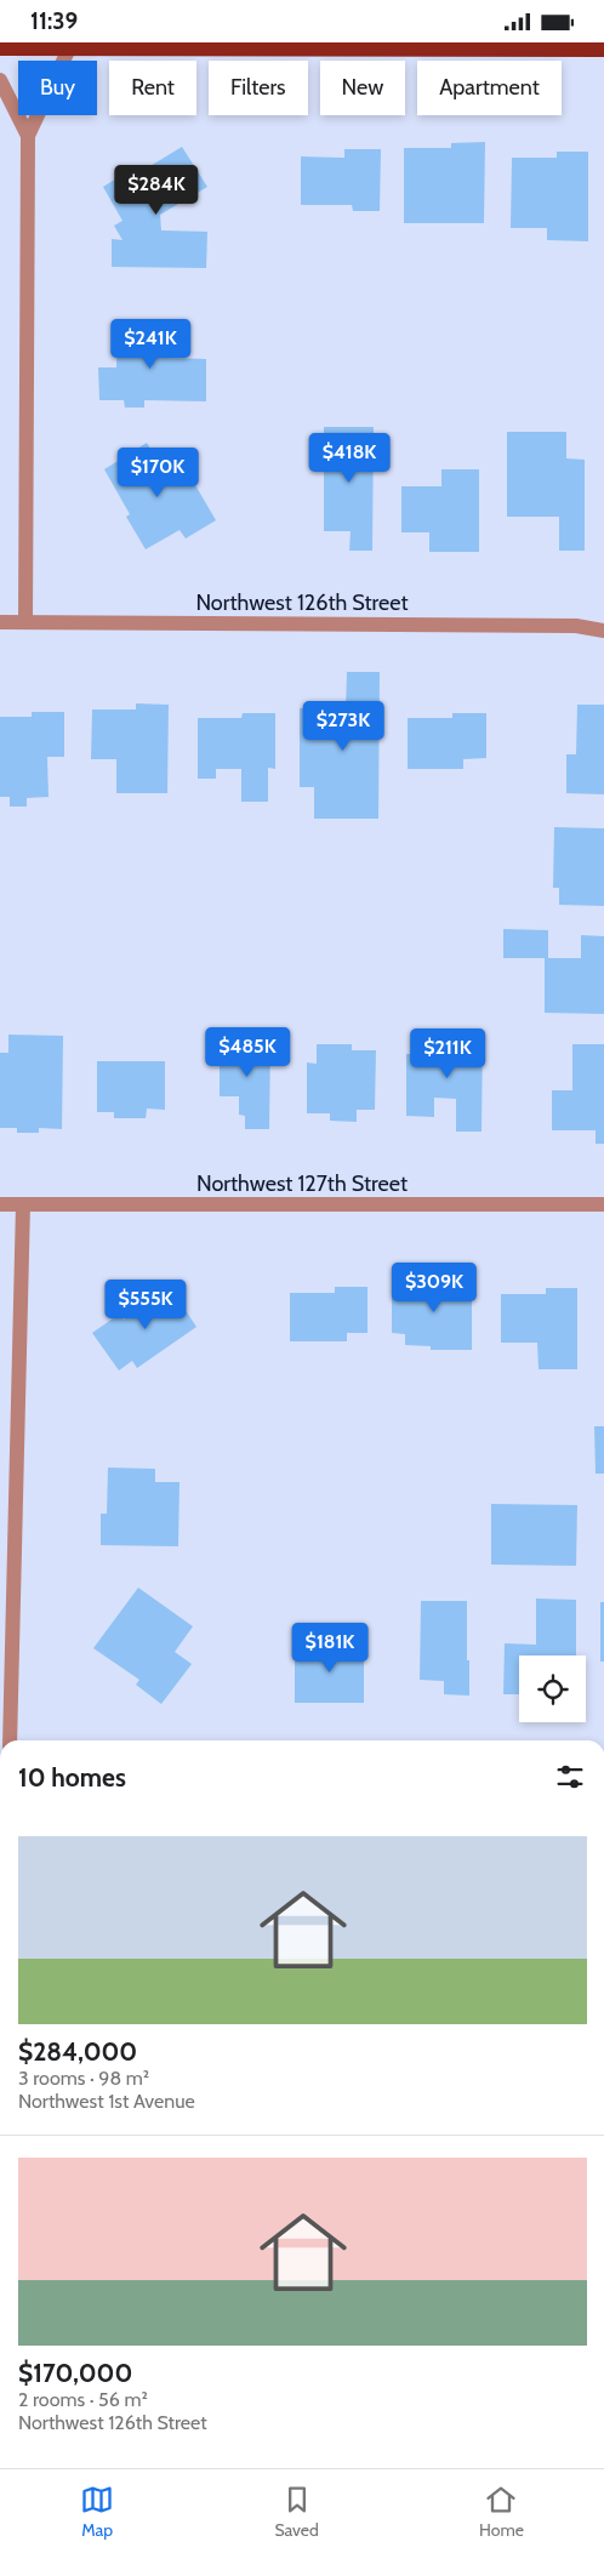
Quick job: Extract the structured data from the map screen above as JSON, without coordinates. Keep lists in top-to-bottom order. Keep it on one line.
{"streets":{"street":["Northwest 126th Street","Northwest 127th Street"]},"page":{"status":"11:39","chip":["Buy","Rent","Filters","New","Apartment"],"price":["$284K","$241K","$418K","$170K","$273K","$485K","$211K","$309K","$555K","$181K"],"heading":"10 homes","list":[{"name":"$284,000","note":"3 rooms · 98 m² · Northwest 1st Avenue"},{"name":"$170,000","note":"2 rooms · 56 m² · Northwest 126th Street"}],"tabs":["Map","Saved","Home"]}}
